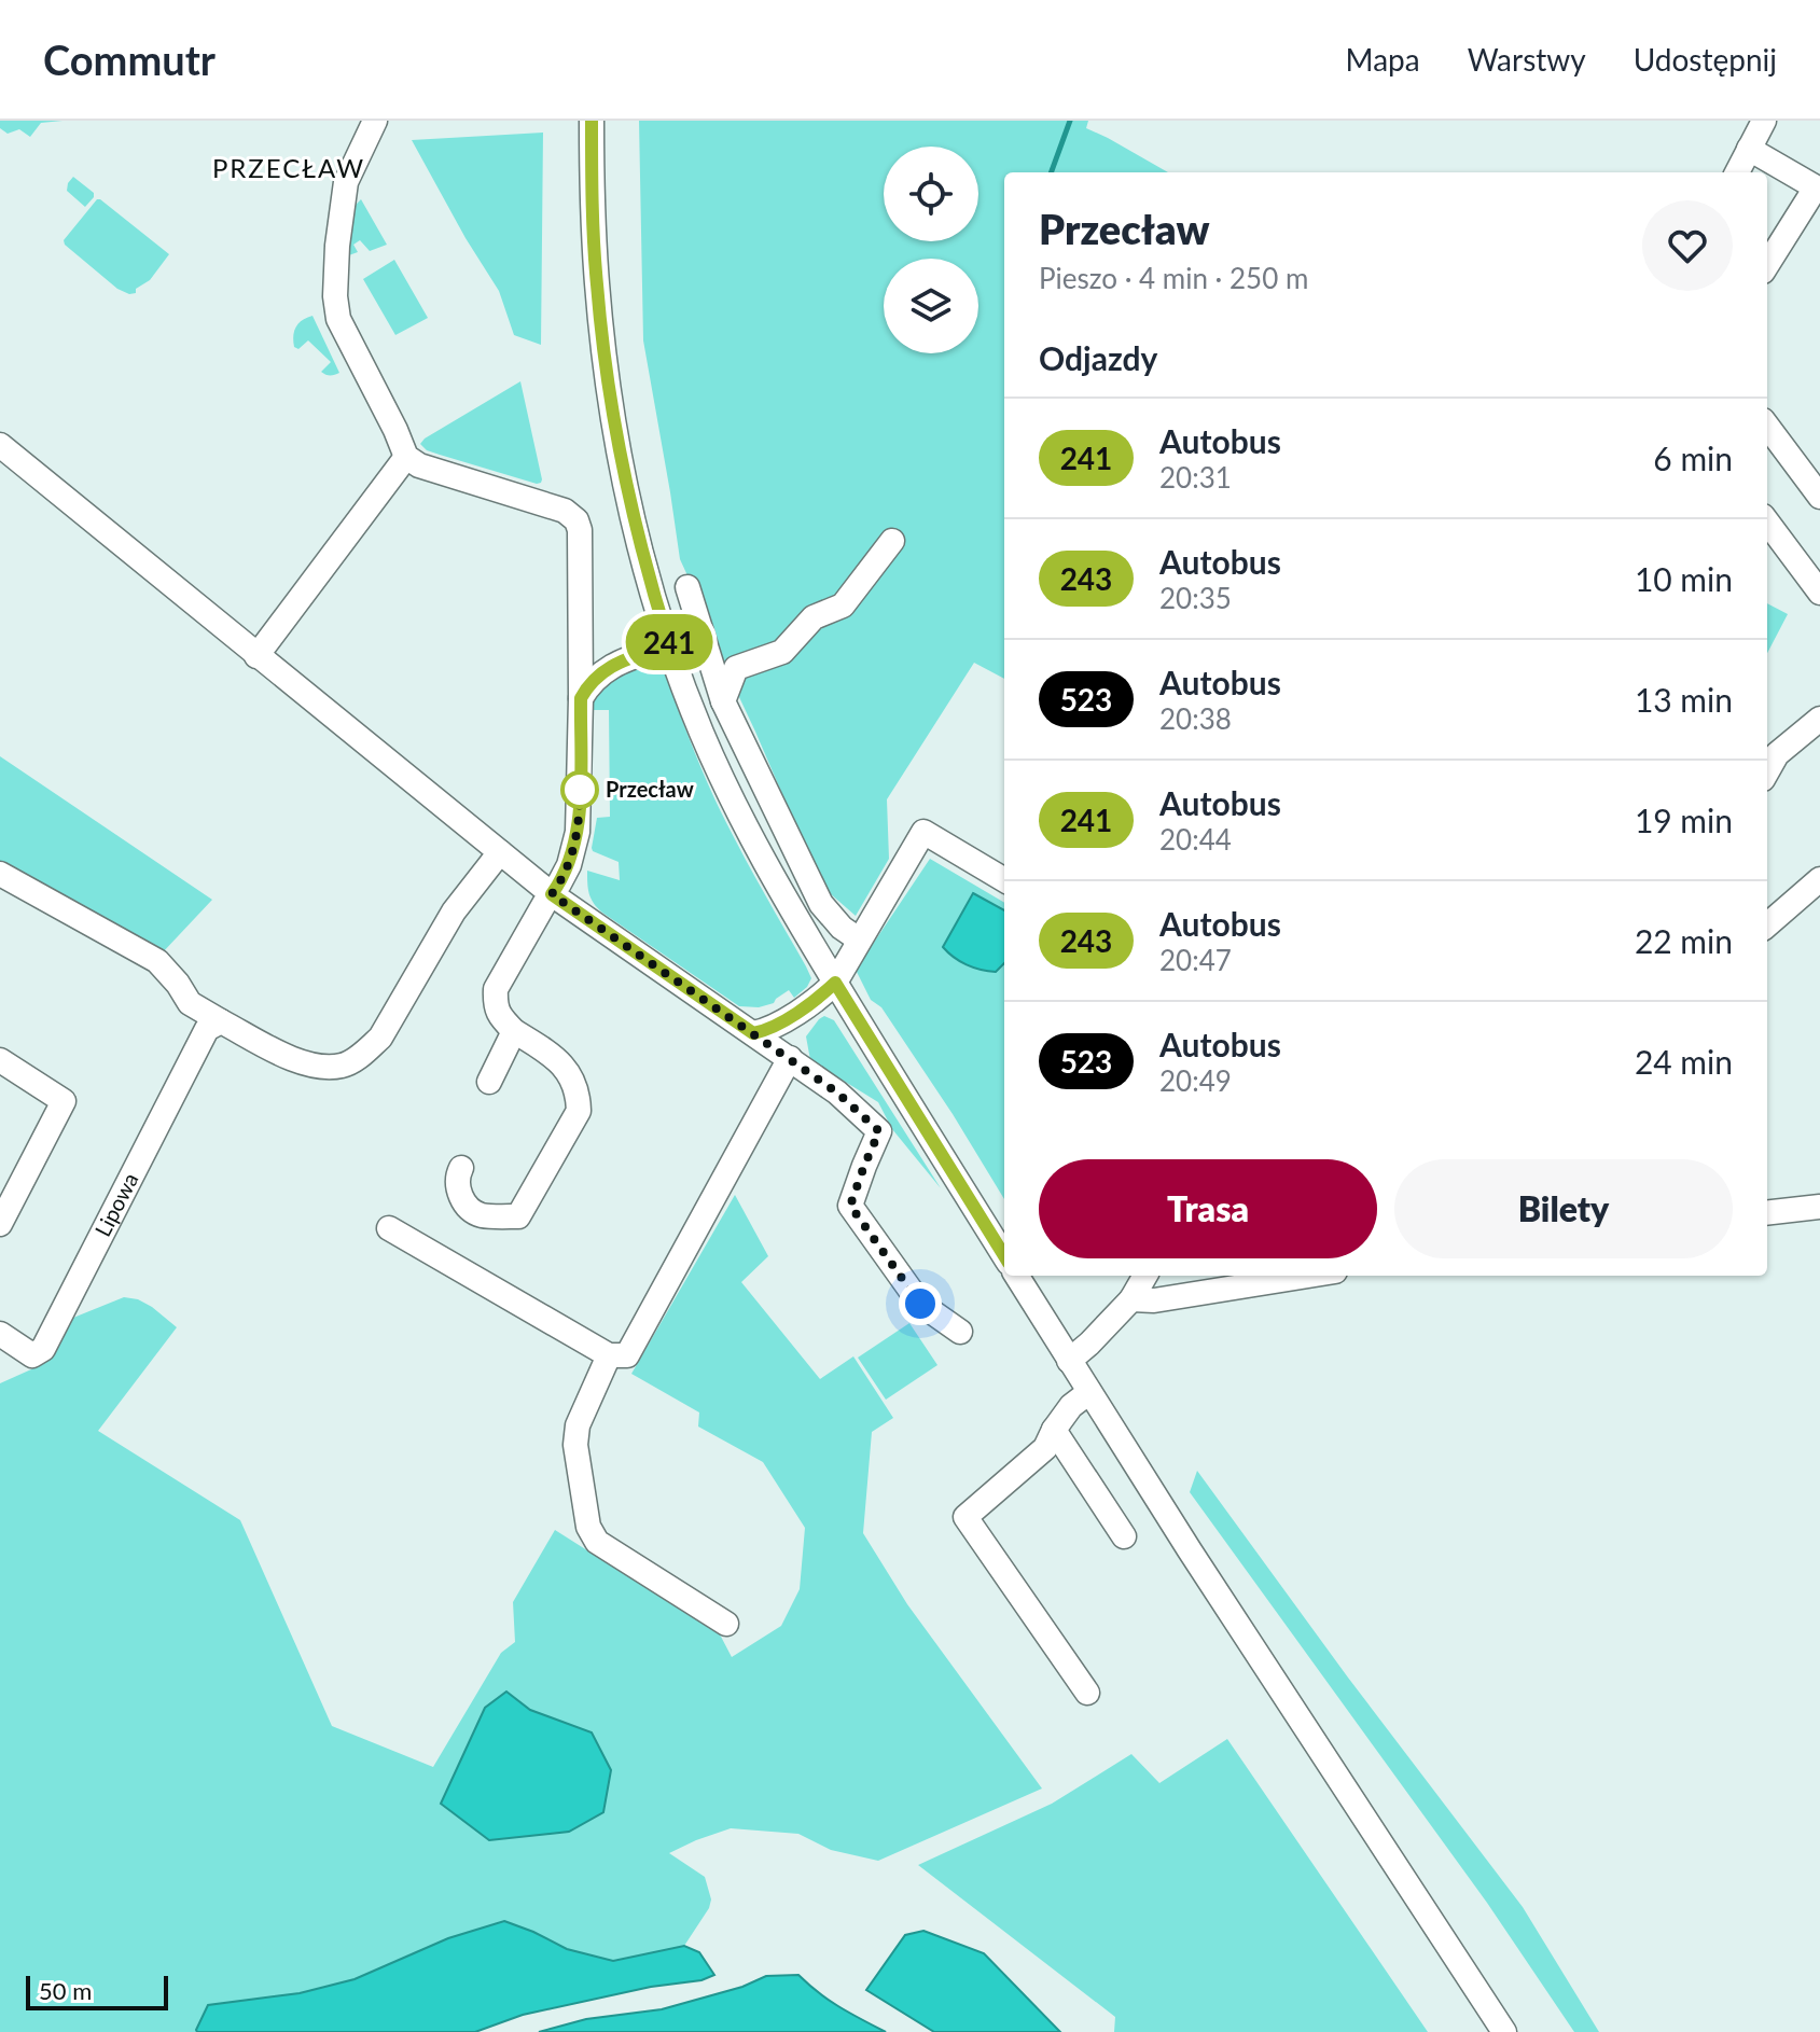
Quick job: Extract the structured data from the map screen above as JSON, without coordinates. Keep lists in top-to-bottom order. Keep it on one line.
{"streets":{"street":["Lipowa"]},"districts":["PRZECŁAW"],"places":["Przecław"],"lines":["bus line 241"],"scale_bar":"50 m","page":{"header":"Commutr","nav":["Mapa","Warstwy","Udostępnij"],"on_map":"241","heading":[["Przecław","Pieszo · 4 min · 250 m"],"Odjazdy"],"list":[{"mark":"241","name":"Autobus","note":"20:31","value":"6 min"},{"mark":"243","name":"Autobus","note":"20:35","value":"10 min"},{"mark":"523","name":"Autobus","note":"20:38","value":"13 min"},{"mark":"241","name":"Autobus","note":"20:44","value":"19 min"},{"mark":"243","name":"Autobus","note":"20:47","value":"22 min"},{"mark":"523","name":"Autobus","note":"20:49","value":"24 min"}],"buttons":["Trasa","Bilety"],"scale":"50 m"}}
